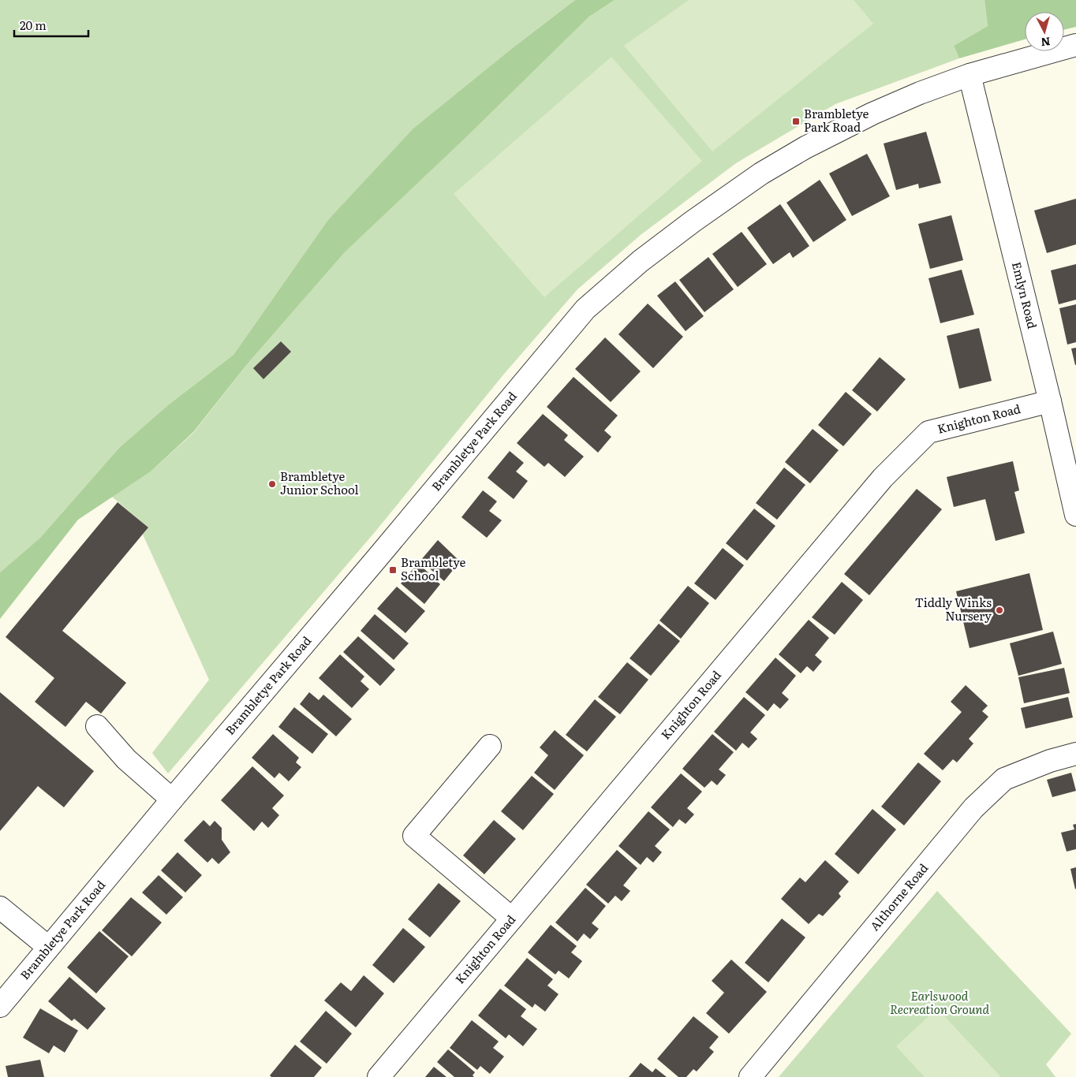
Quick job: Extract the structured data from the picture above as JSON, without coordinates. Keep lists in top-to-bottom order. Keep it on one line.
{"streets":{"street":["Emlyn Road","Knighton Road","Brambletye Park Road","Althorne Road"]},"crossings":[["Emlyn Road","Knighton Road"],["Emlyn Road","Brambletye Park Road"]],"parks":["Earlswood Recreation Ground"],"places":{"transit":["Brambletye Park Road","Brambletye School"],"other":["Brambletye Junior School","Tiddly Winks Nursery"]},"scale_bar":"20 m","north":"bottom"}
